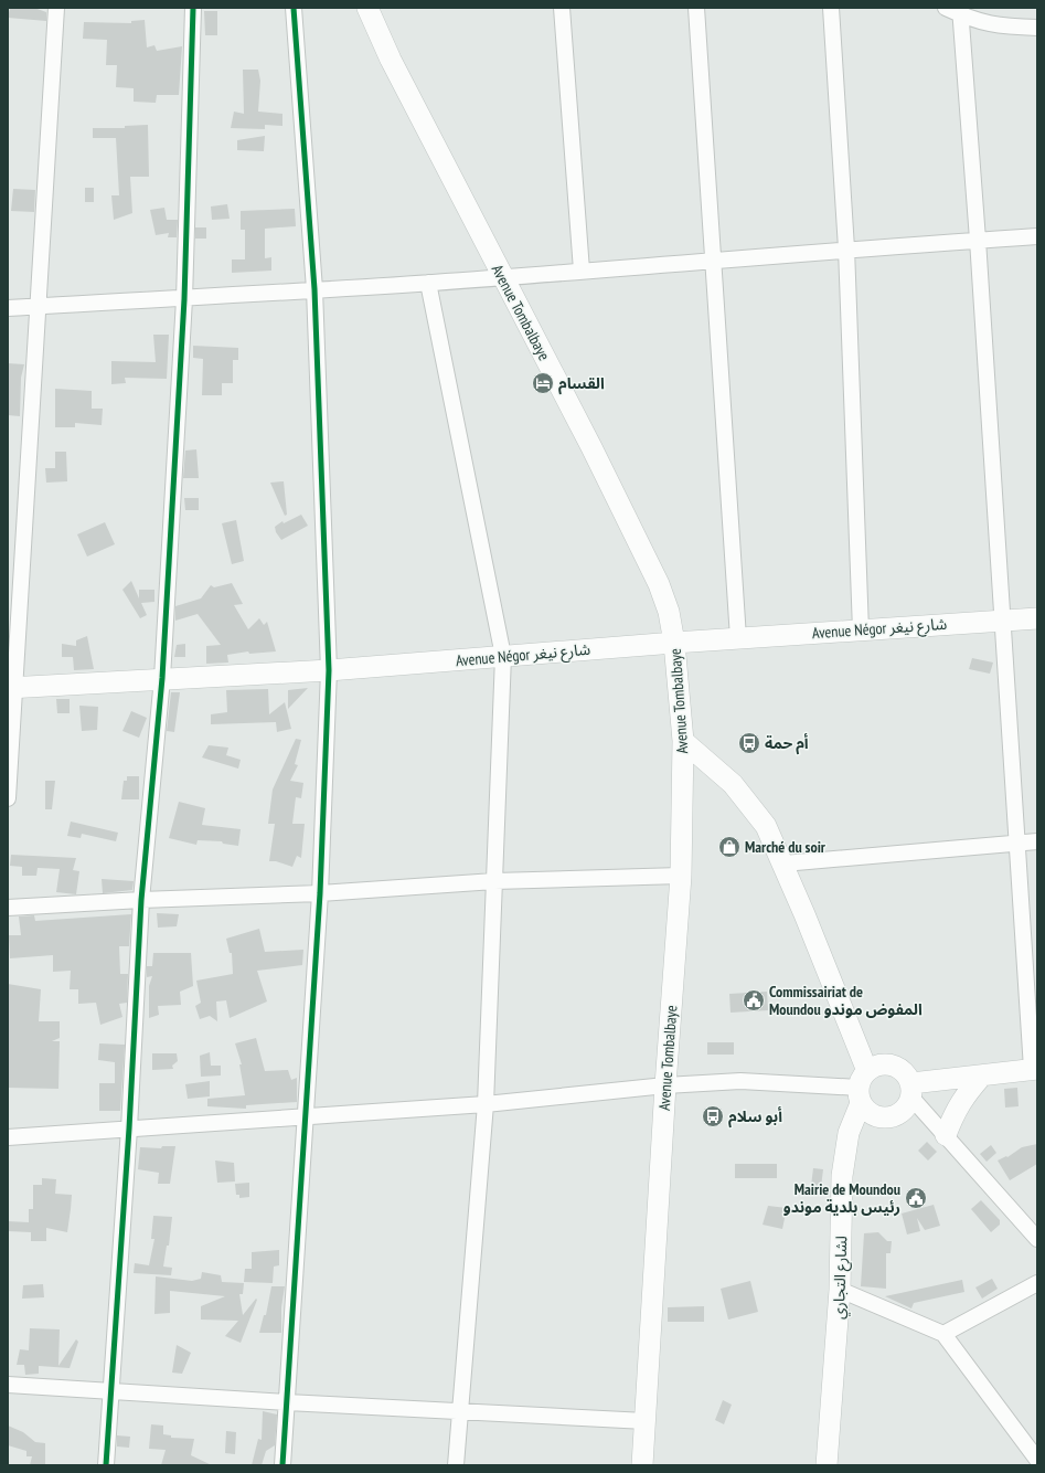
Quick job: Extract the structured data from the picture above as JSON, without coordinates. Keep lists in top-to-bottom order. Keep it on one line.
{"streets":{"main road":["Avenue Tombalbaye","Avenue Négor شارع نيغر","لشارع التجاري"]},"crossings":[["Avenue Tombalbaye","Avenue Négor شارع نيغر"]],"places":{"hotel":["القسام"],"bus stop":["أم حمة","أبو سلام"],"shop":["Marché du soir"],"public building":["Commissairiat de Moundou المفوض موندو","Mairie de Moundou رئيس بلدية موندو"]}}
